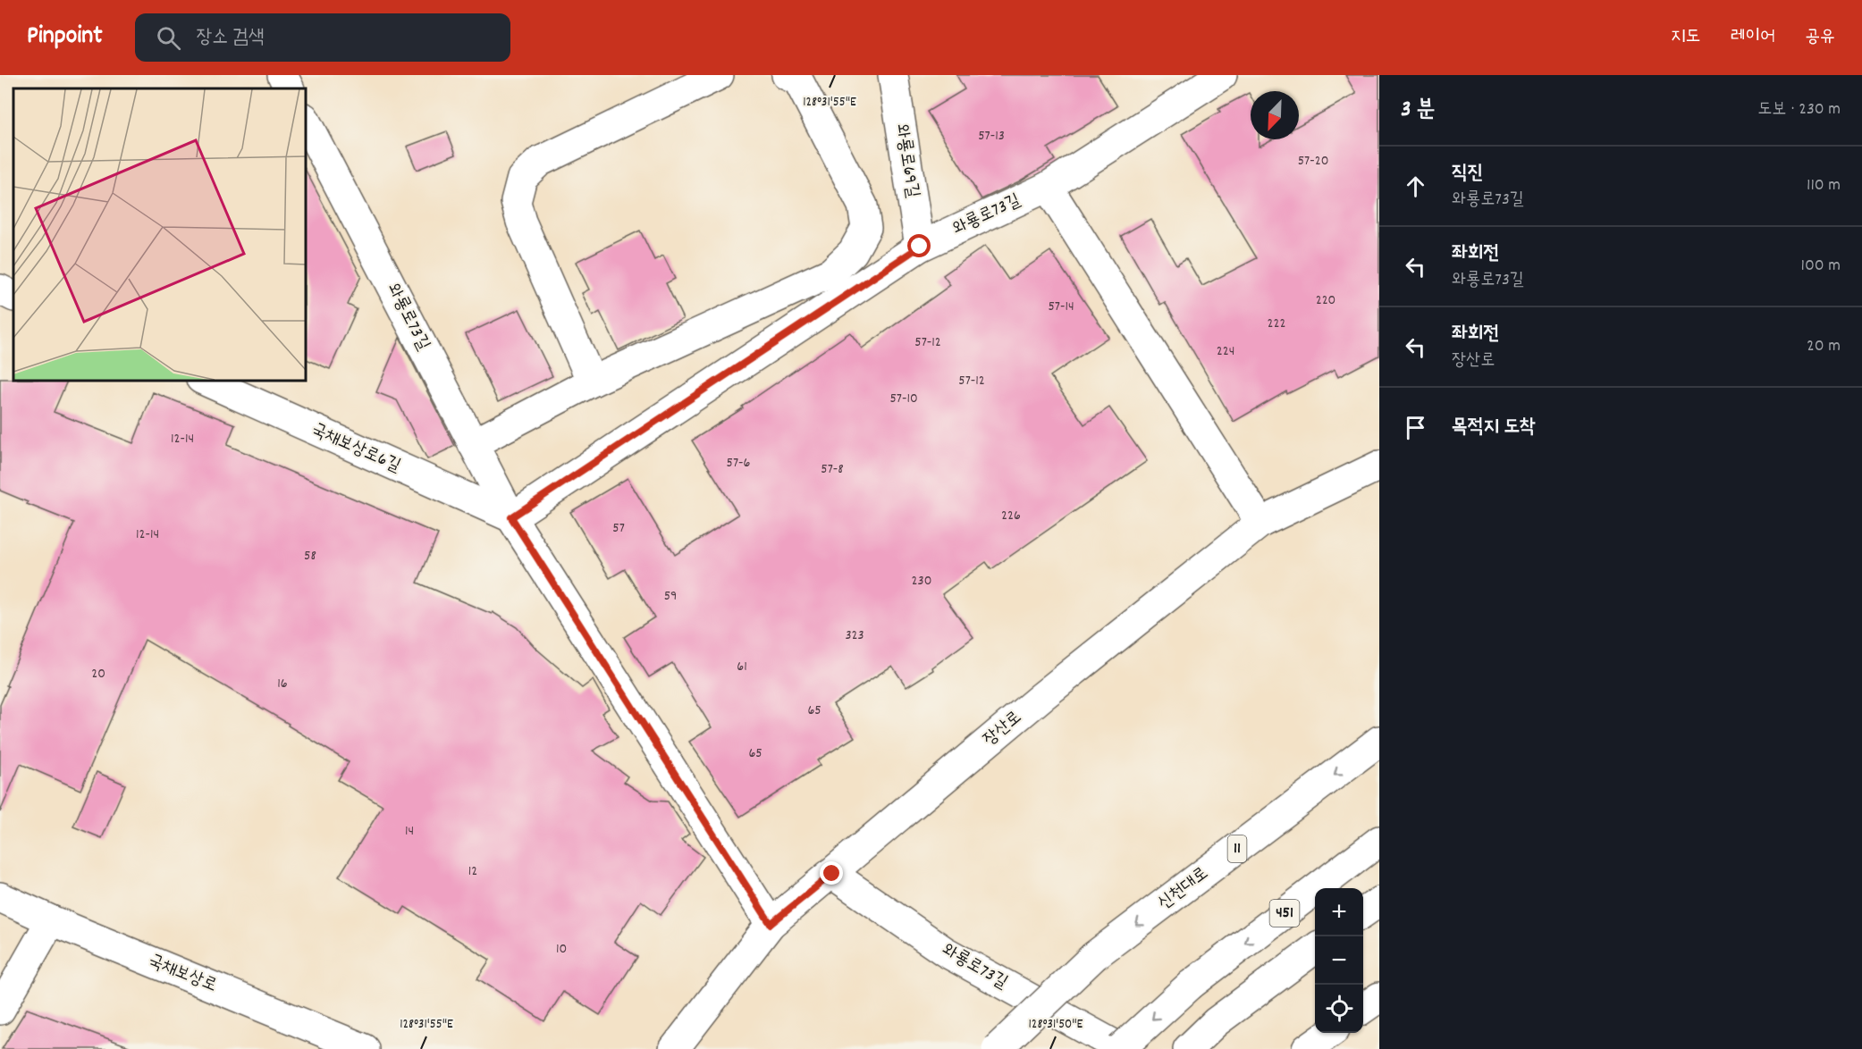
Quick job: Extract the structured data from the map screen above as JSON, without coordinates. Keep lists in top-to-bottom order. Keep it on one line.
{"streets":{"main road":["와룡로69길","와룡로73길","국채보상로6길","장산로","11","신천대로","451","국채보상로"]},"crossings":[["와룡로69길","와룡로73길"],["와룡로73길","국채보상로6길"],["와룡로73길","장산로"],["와룡로73길","451"]],"house_numbers":["57-13","57-20","220","57-14","222","57-12","224","57-12","57-10","12-14","57-6","57-8","226","57","12-14","58","230","59","323","61","20","16","65","65","14","12","10"],"north":"bottom left","page":{"header":"Pinpoint","search":"장소 검색","nav":["지도","레이어","공유"],"heading":["3 분","도보 · 230 m"],"list":[["직진","와룡로73길","110 m"],["좌회전","와룡로73길","100 m"],["좌회전","장산로","20 m"],"목적지 도착"],"map_buttons":["+","−"]},"coordinates":["128°31'55\"E","128°31'50\"E"]}
